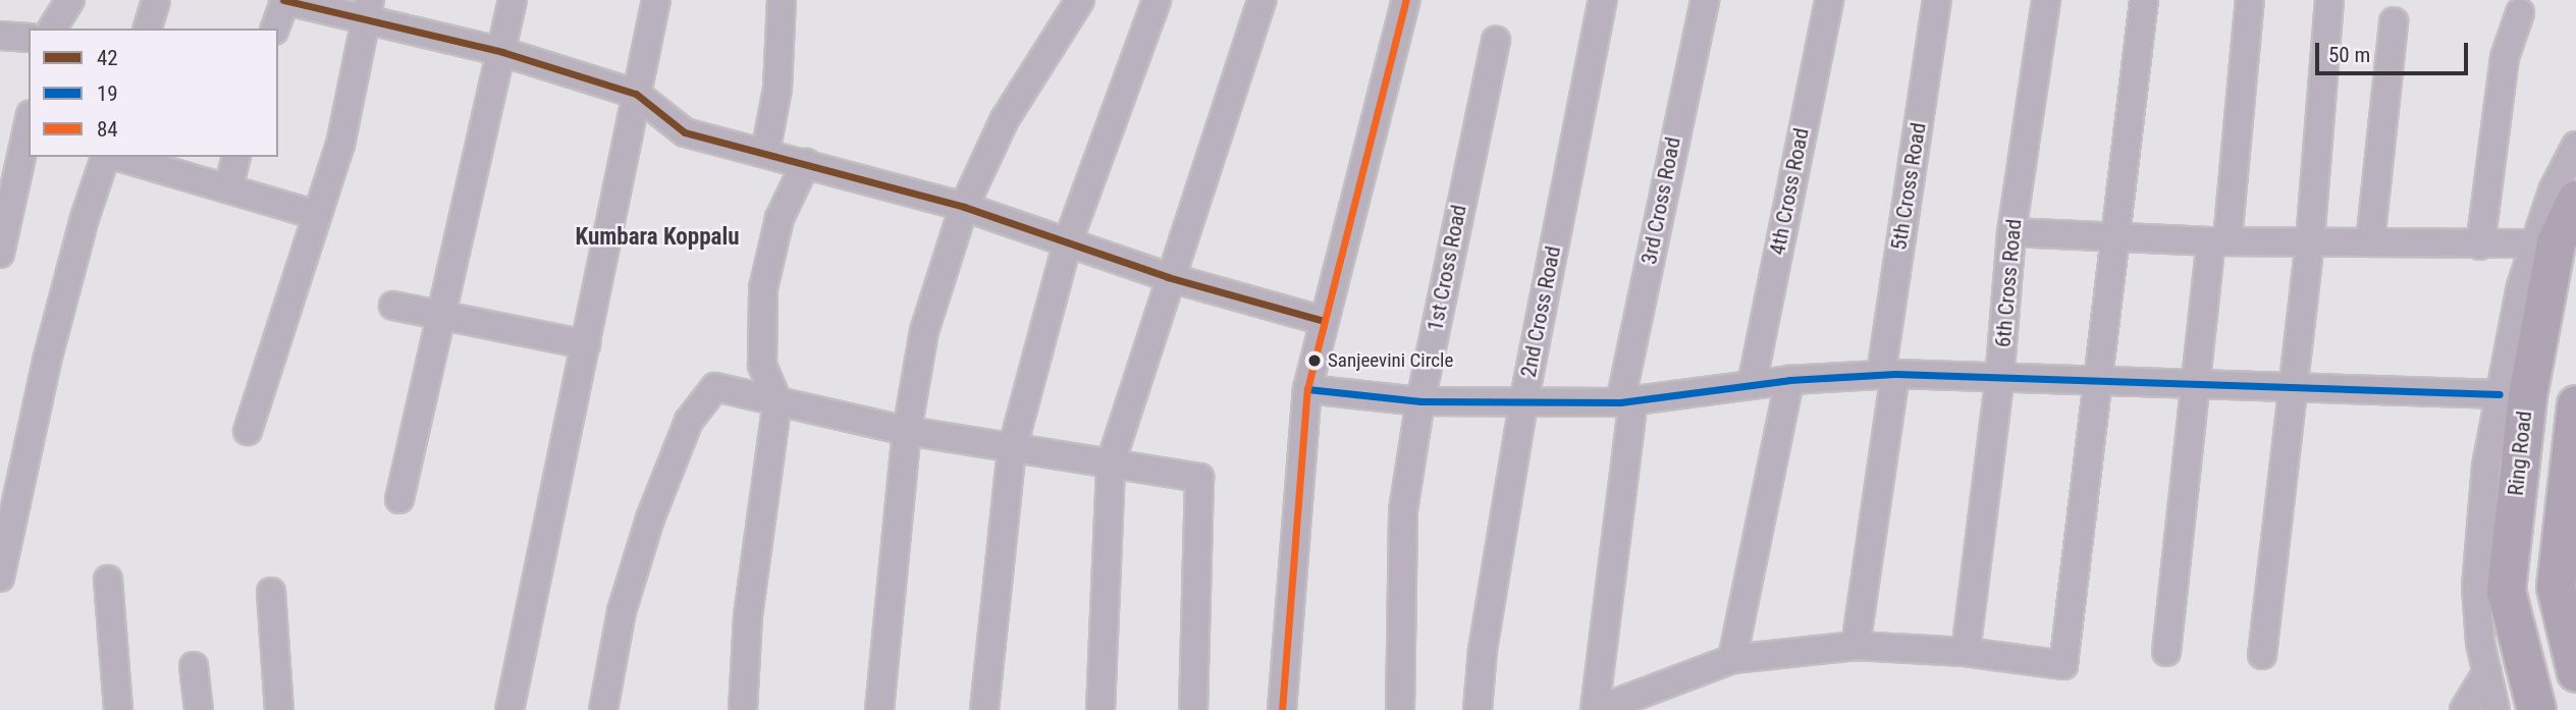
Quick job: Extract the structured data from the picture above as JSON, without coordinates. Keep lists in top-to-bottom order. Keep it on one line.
{"streets":{"highway":["Ring Road"],"street":["5th Cross Road","4th Cross Road","3rd Cross Road","1st Cross Road","6th Cross Road","2nd Cross Road"]},"districts":["Kumbara Koppalu"],"places":["Sanjeevini Circle"],"lines":["transit line 42","transit line 84","transit line 19"],"legend":["42","19","84"],"scale_bar":"50 m"}
